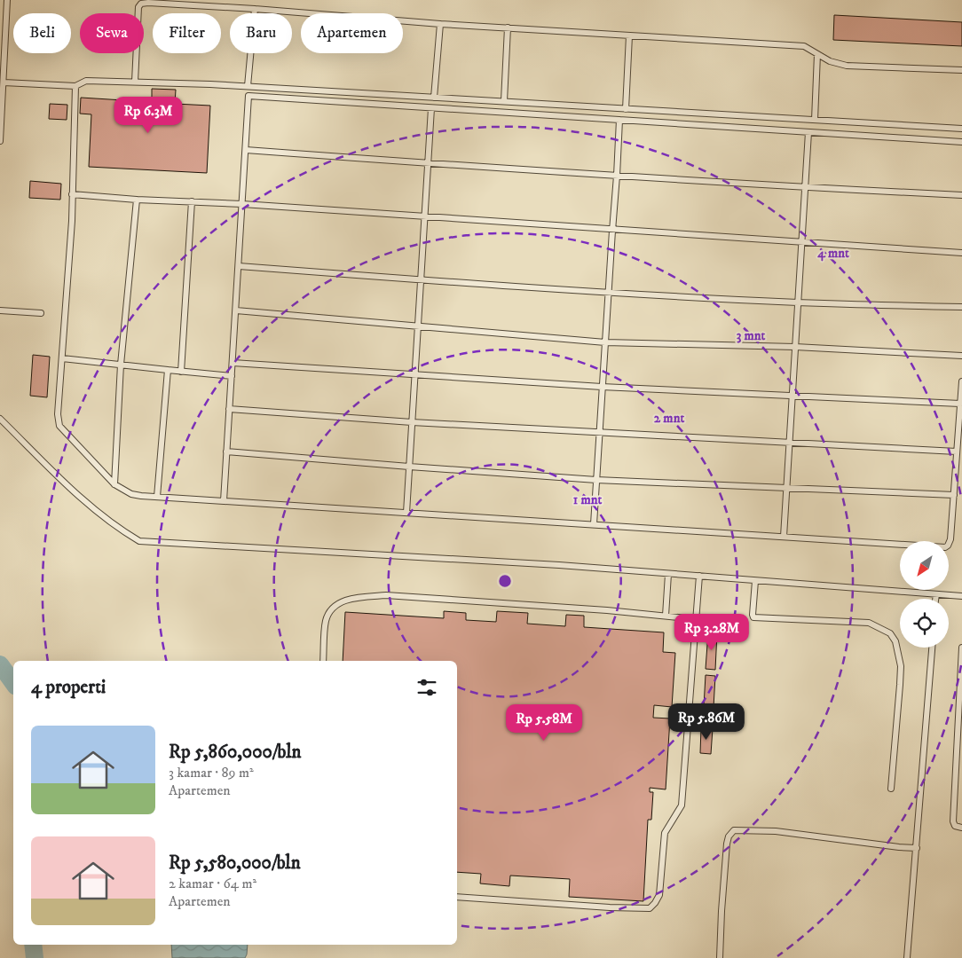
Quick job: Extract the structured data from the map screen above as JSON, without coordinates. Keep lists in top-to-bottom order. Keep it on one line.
{"north":"bottom left","page":{"chip":["Beli","Sewa","Filter","Baru","Apartemen"],"price":["Rp 6.3M","Rp 3.28M","Rp 5.86M","Rp 5.58M"],"heading":"4 properti","list":[{"name":"Rp 5,860,000/bln","note":"3 kamar · 89 m² · Apartemen"},{"name":"Rp 5,580,000/bln","note":"2 kamar · 64 m² · Apartemen"}]},"rings":["4 mnt","3 mnt","2 mnt","1 mnt"]}
